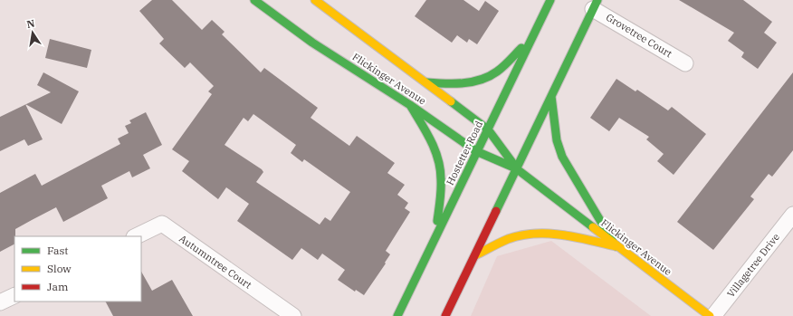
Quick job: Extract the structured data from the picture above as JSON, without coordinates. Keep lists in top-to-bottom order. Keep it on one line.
{"streets":{"main road":["Flickinger Avenue","Hostetter Road"],"street":["Grovetree Court","Autumntree Court","Villagetree Drive"]},"crossings":[["Flickinger Avenue","Hostetter Road"]],"legend":["Fast","Slow","Jam"],"north":"top"}
